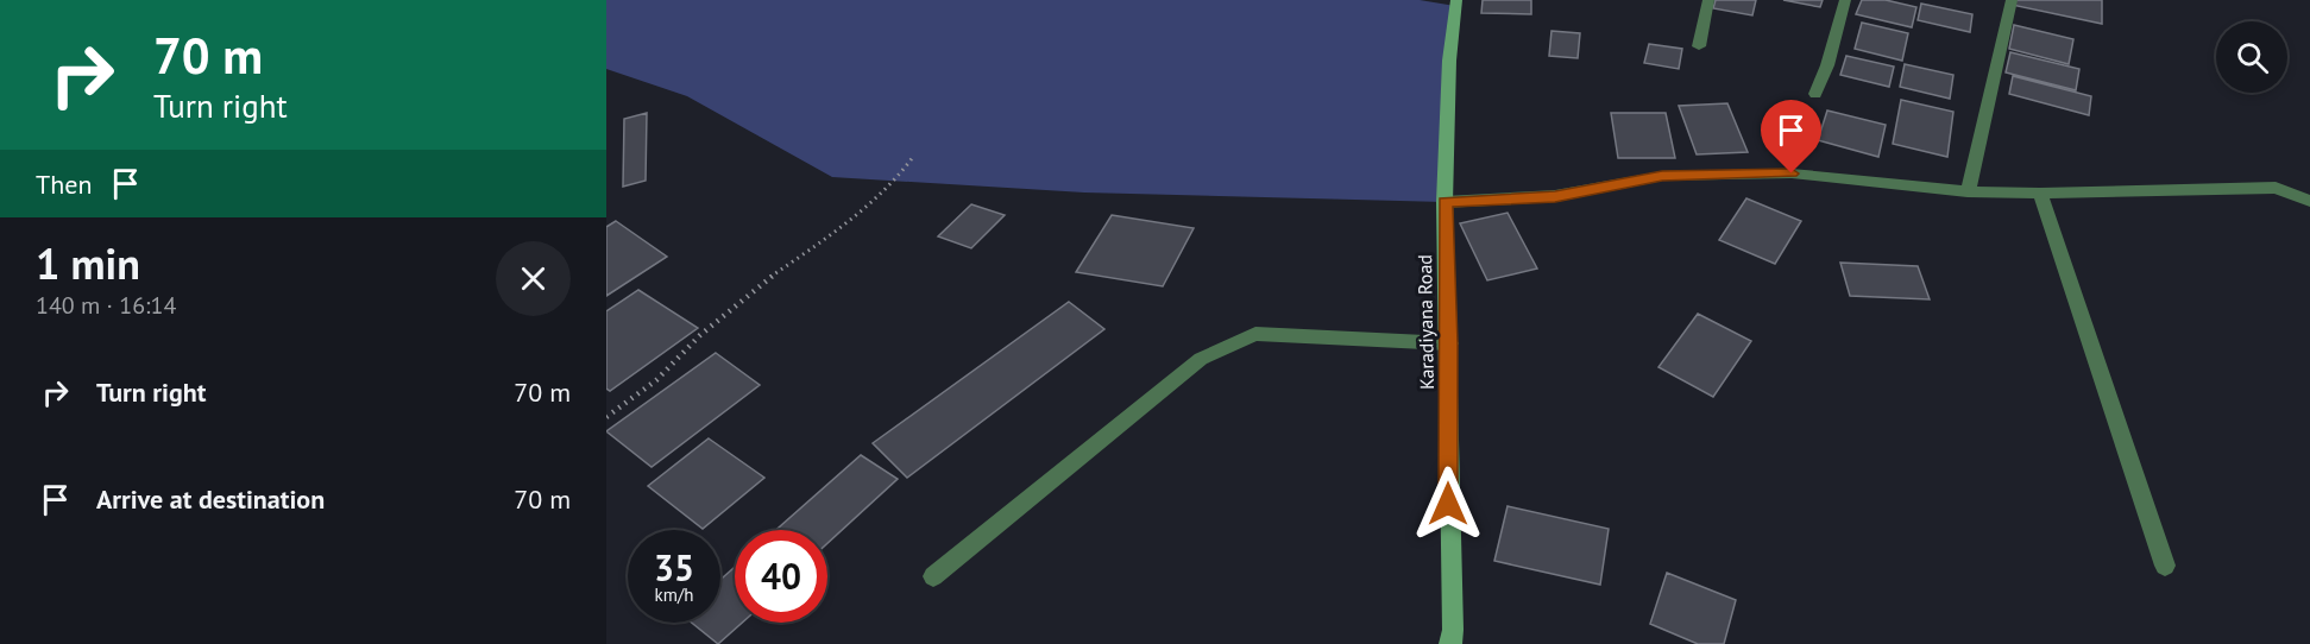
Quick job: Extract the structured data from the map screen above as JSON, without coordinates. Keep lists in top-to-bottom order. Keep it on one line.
{"streets":{"street":["Karadiyana Road"]},"page":{"turn":["70 m","Turn right"],"then":"Then","heading":["1 min","140 m · 16:14"],"list":[{"name":"Turn right","value":"70 m"},{"name":"Arrive at destination","value":"70 m"}],"speed":"35 km/h","limit":"40"}}
